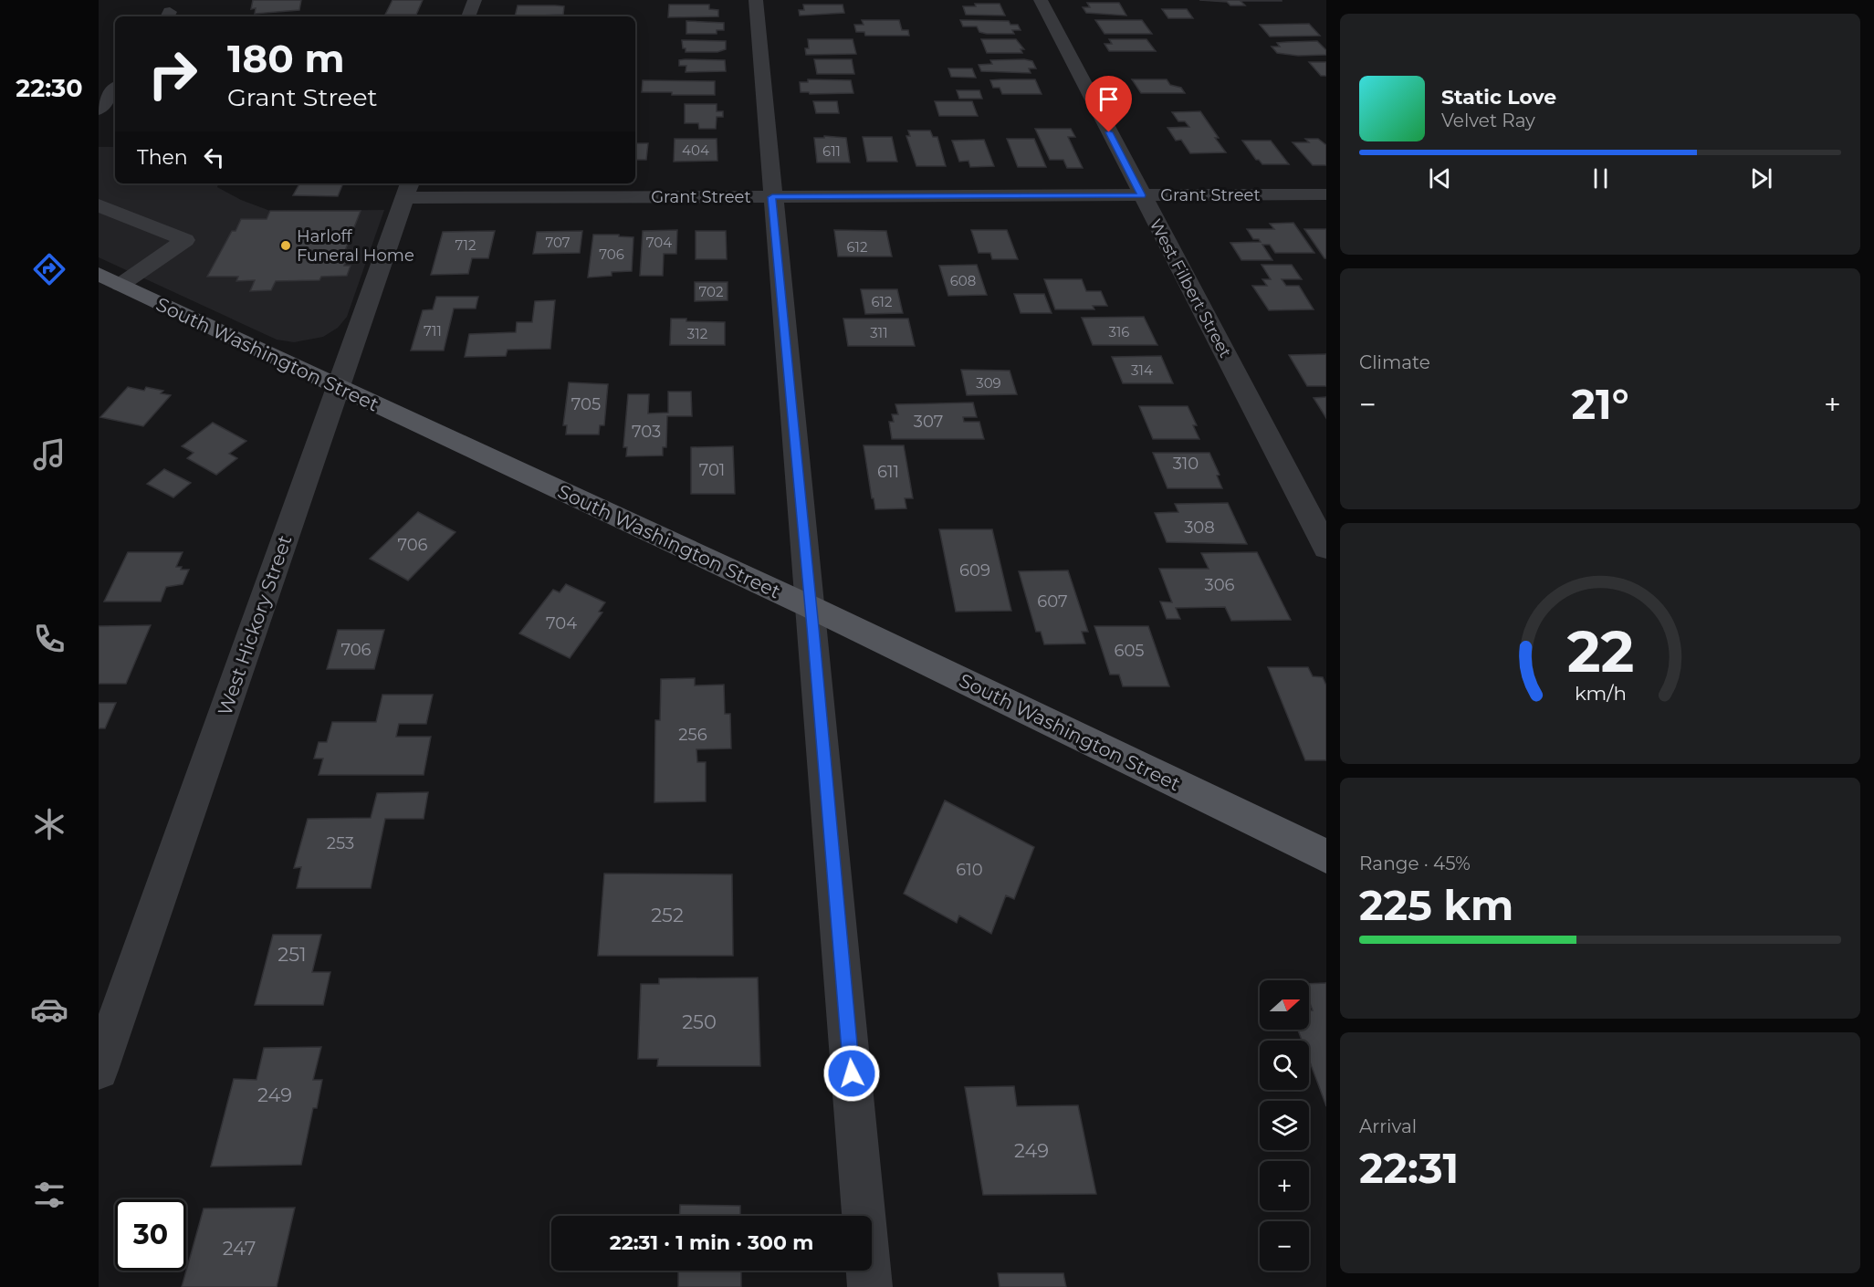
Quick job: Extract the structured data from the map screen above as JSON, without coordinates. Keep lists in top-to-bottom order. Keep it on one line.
{"streets":{"main road":["South Washington Street"],"street":["Grant Street","West Filbert Street","West Hickory Street"]},"crossings":[["Grant Street","West Filbert Street"],["Grant Street","West Hickory Street"],["South Washington Street","West Hickory Street"]],"places":["Harloff Funeral Home"],"house_numbers":["404","611","707","704","712","612","706","608","702","612","711","316","311","312","314","309","705","307","703","310","701","611","308","706","609","306","607","704","706","605","256","253","610","252","251","250","249","249","247"],"north":"right","page":{"tabs":"22:30","turn":["180 m","Grant Street"],"song":["Static Love","Velvet Ray"],"then":"Then","tile":["Climate",["Range · 45%","225 km"],["Arrival","22:31"]],"heat":["−","21°","+"],"map_buttons":["+","−"],"limit":"30","trip":"22:31 · 1 min · 300 m","gauge":["22","km/h"]}}
